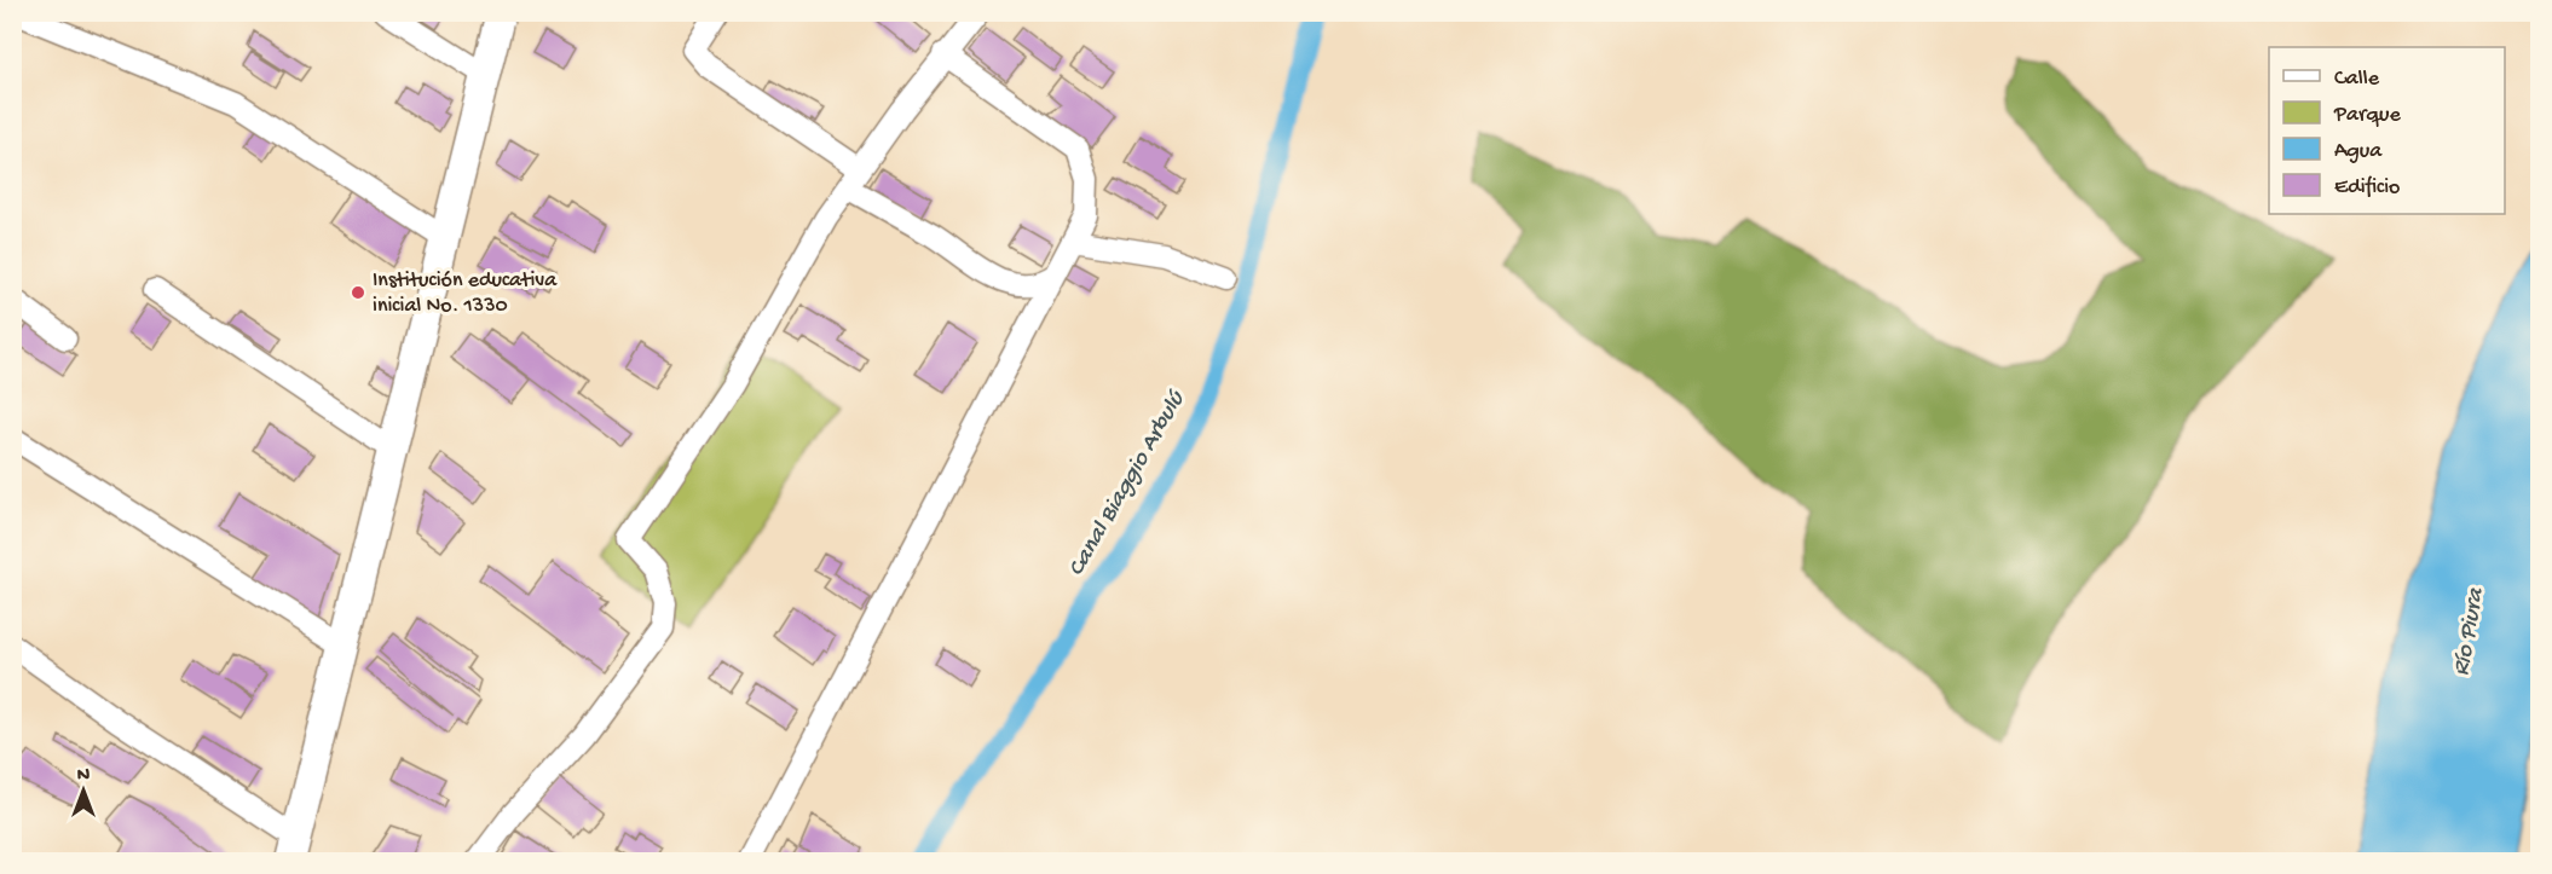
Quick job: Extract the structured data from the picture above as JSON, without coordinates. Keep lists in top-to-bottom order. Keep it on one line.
{"water":["Canal Biaggio Arbulú","Río Piura"],"places":["Institución educativa inicial No. 1330"],"legend":["Calle","Parque","Agua","Edificio"],"north":"top"}
